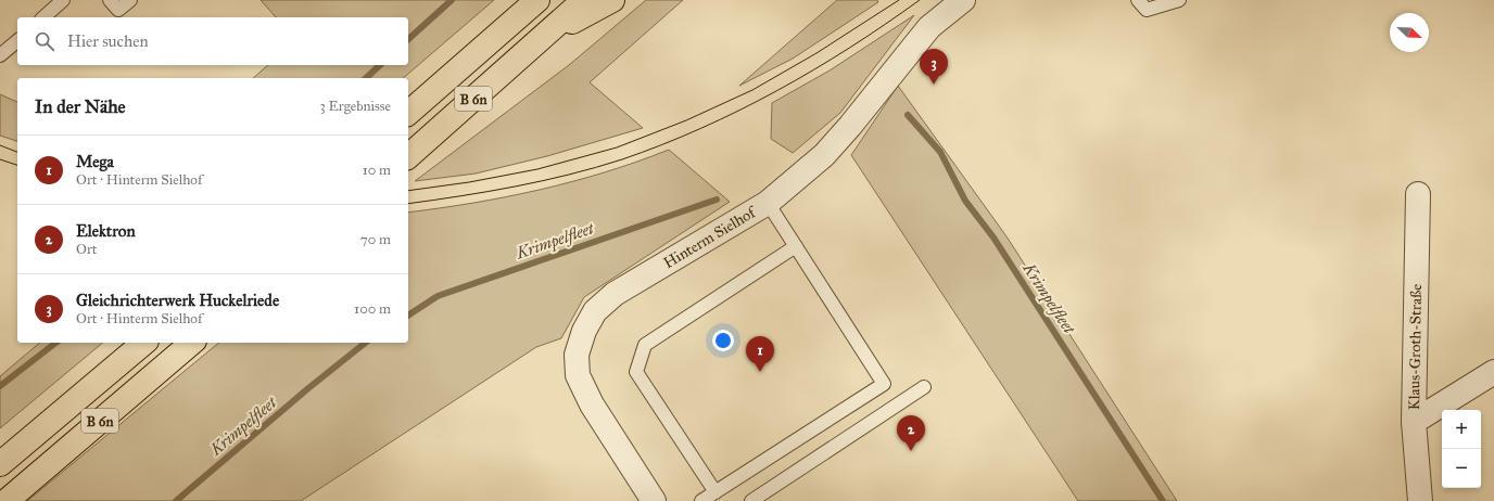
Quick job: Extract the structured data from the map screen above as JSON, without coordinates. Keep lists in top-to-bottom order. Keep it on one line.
{"streets":{"highway":["B 6n"],"street":["Hinterm Sielhof","Klaus-Groth-Straße"]},"water":["Krimpelfleet"],"north":"bottom right","page":{"search":"Hier suchen","pins":["3","1","2"],"heading":["In der Nähe","3 Ergebnisse"],"list":[{"mark":"1","name":"Mega","note":"Ort · Hinterm Sielhof","value":"10 m"},{"mark":"2","name":"Elektron","note":"Ort","value":"70 m"},{"mark":"3","name":"Gleichrichterwerk Huckelriede","note":"Ort · Hinterm Sielhof","value":"100 m"}],"map_buttons":["+","−"]}}
